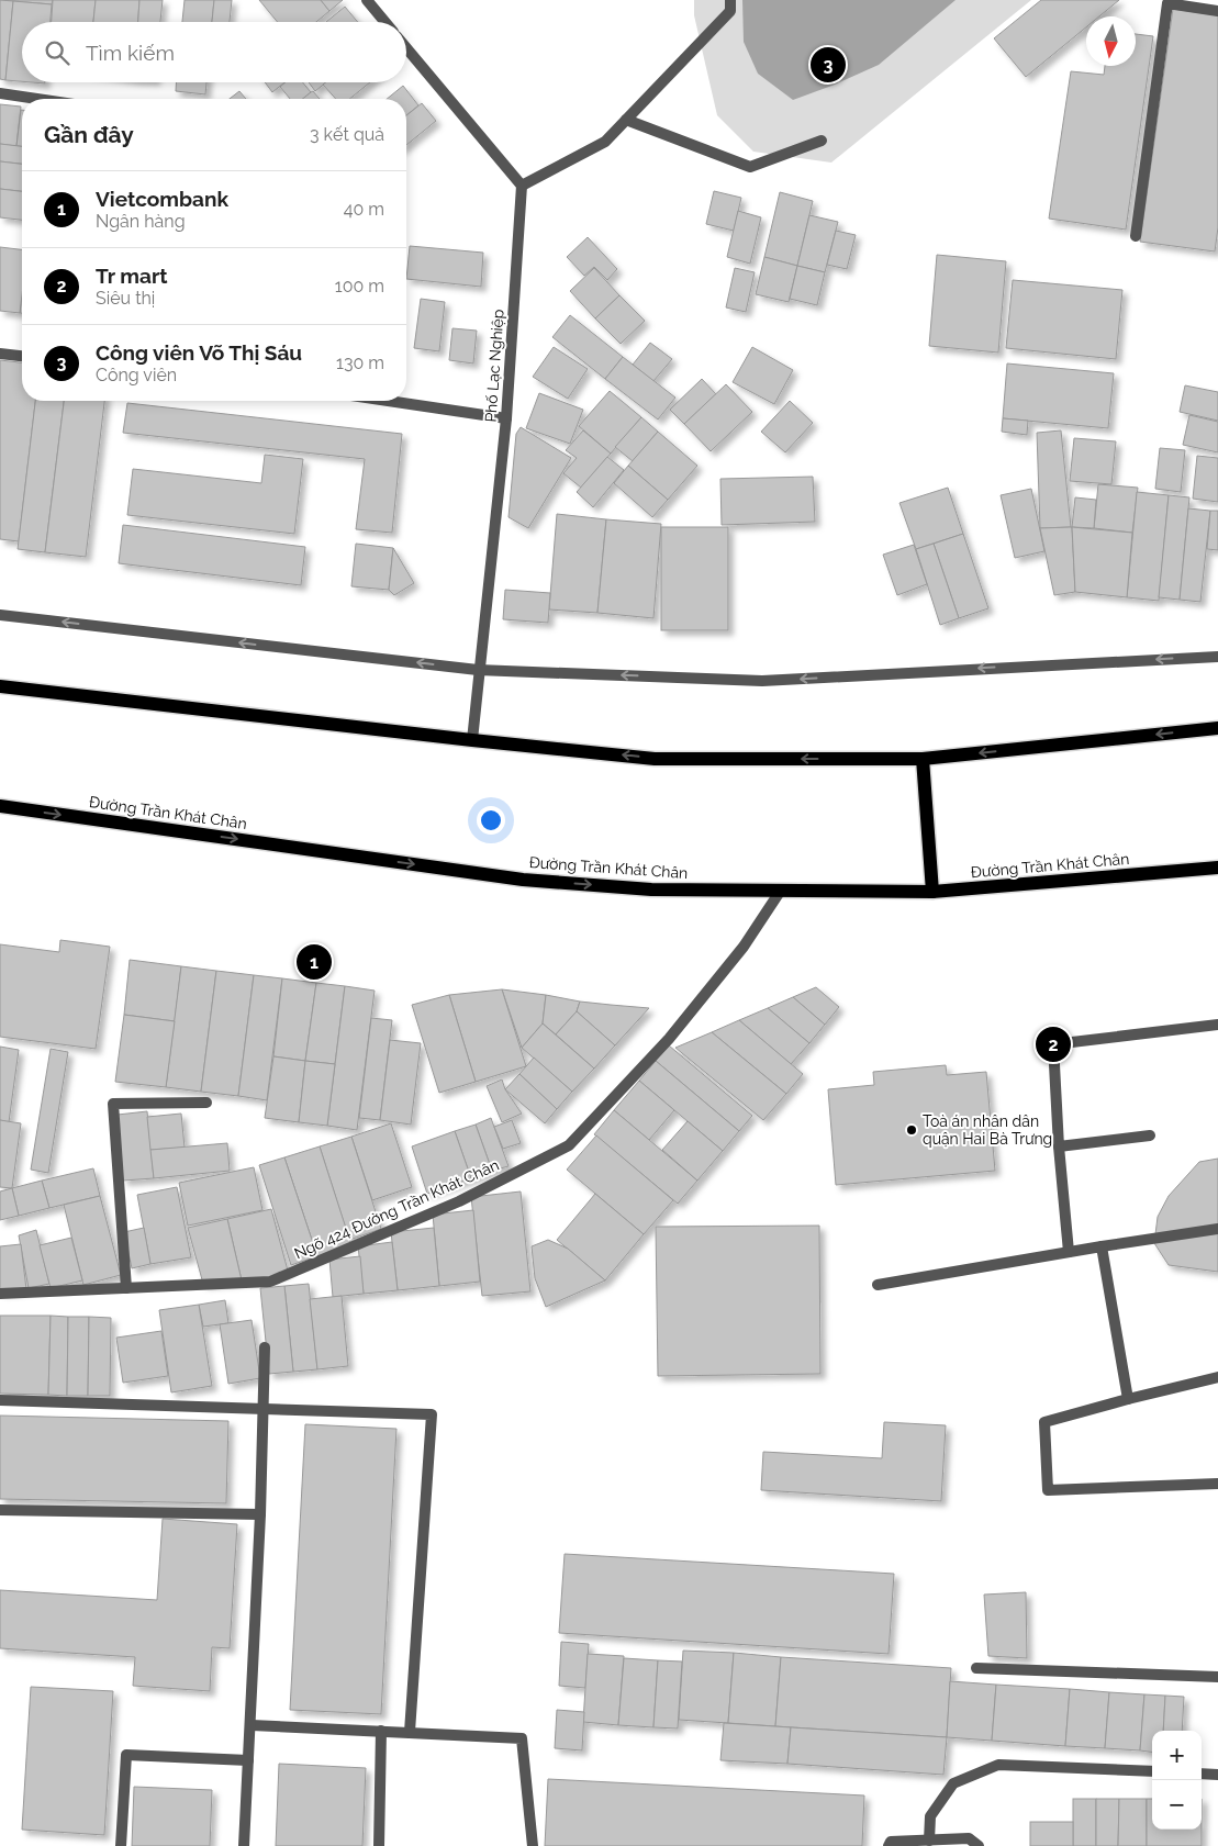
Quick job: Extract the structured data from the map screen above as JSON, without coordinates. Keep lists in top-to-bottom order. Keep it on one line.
{"streets":{"main road":["Đường Trần Khát Chân"],"street":["Phố Lạc Nghiệp","Ngõ 424 Đường Trần Khát Chân"]},"crossings":[["Đường Trần Khát Chân","Ngõ 424 Đường Trần Khát Chân"]],"one_way":["Đường Trần Khát Chân"],"places":["Toà án nhân dân quận Hai Bà Trưng"],"north":"bottom","page":{"search":"Tìm kiếm","pins":["3","1","2"],"heading":["Gần đây","3 kết quả"],"list":[{"mark":"1","name":"Vietcombank","note":"Ngân hàng","value":"40 m"},{"mark":"2","name":"Tr mart","note":"Siêu thị","value":"100 m"},{"mark":"3","name":"Công viên Võ Thị Sáu","note":"Công viên","value":"130 m"}],"map_buttons":["+","−"]}}
